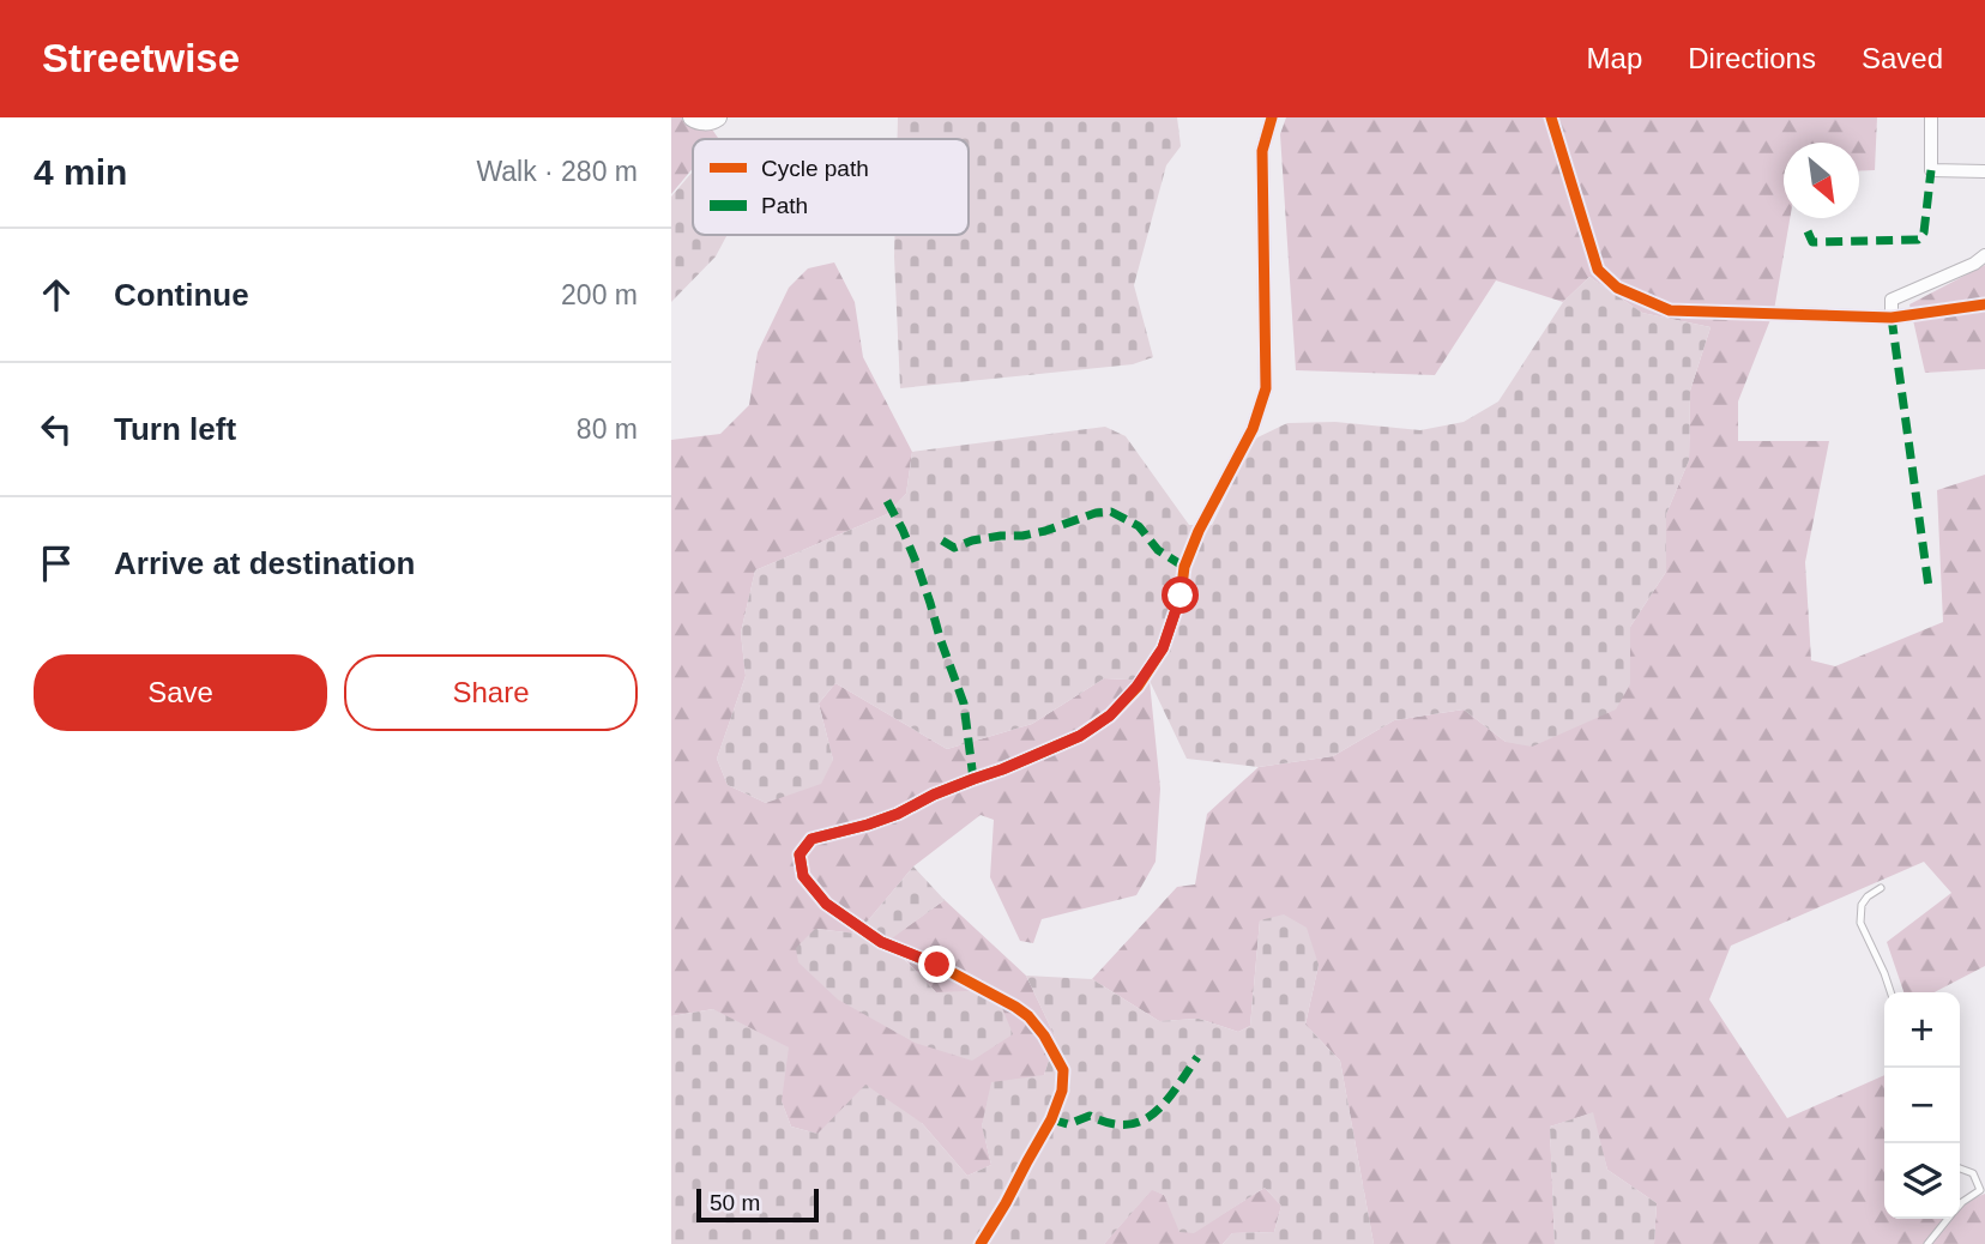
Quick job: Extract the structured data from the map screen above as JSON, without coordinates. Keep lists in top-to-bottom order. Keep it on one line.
{"legend":["Cycle path","Path"],"scale_bar":"50 m","north":"bottom right","page":{"header":"Streetwise","nav":["Map","Directions","Saved"],"heading":["4 min","Walk · 280 m"],"list":[["Continue","200 m"],["Turn left","80 m"],"Arrive at destination"],"buttons":["Save","Share"],"map_buttons":["+","−"],"scale":"50 m"}}
